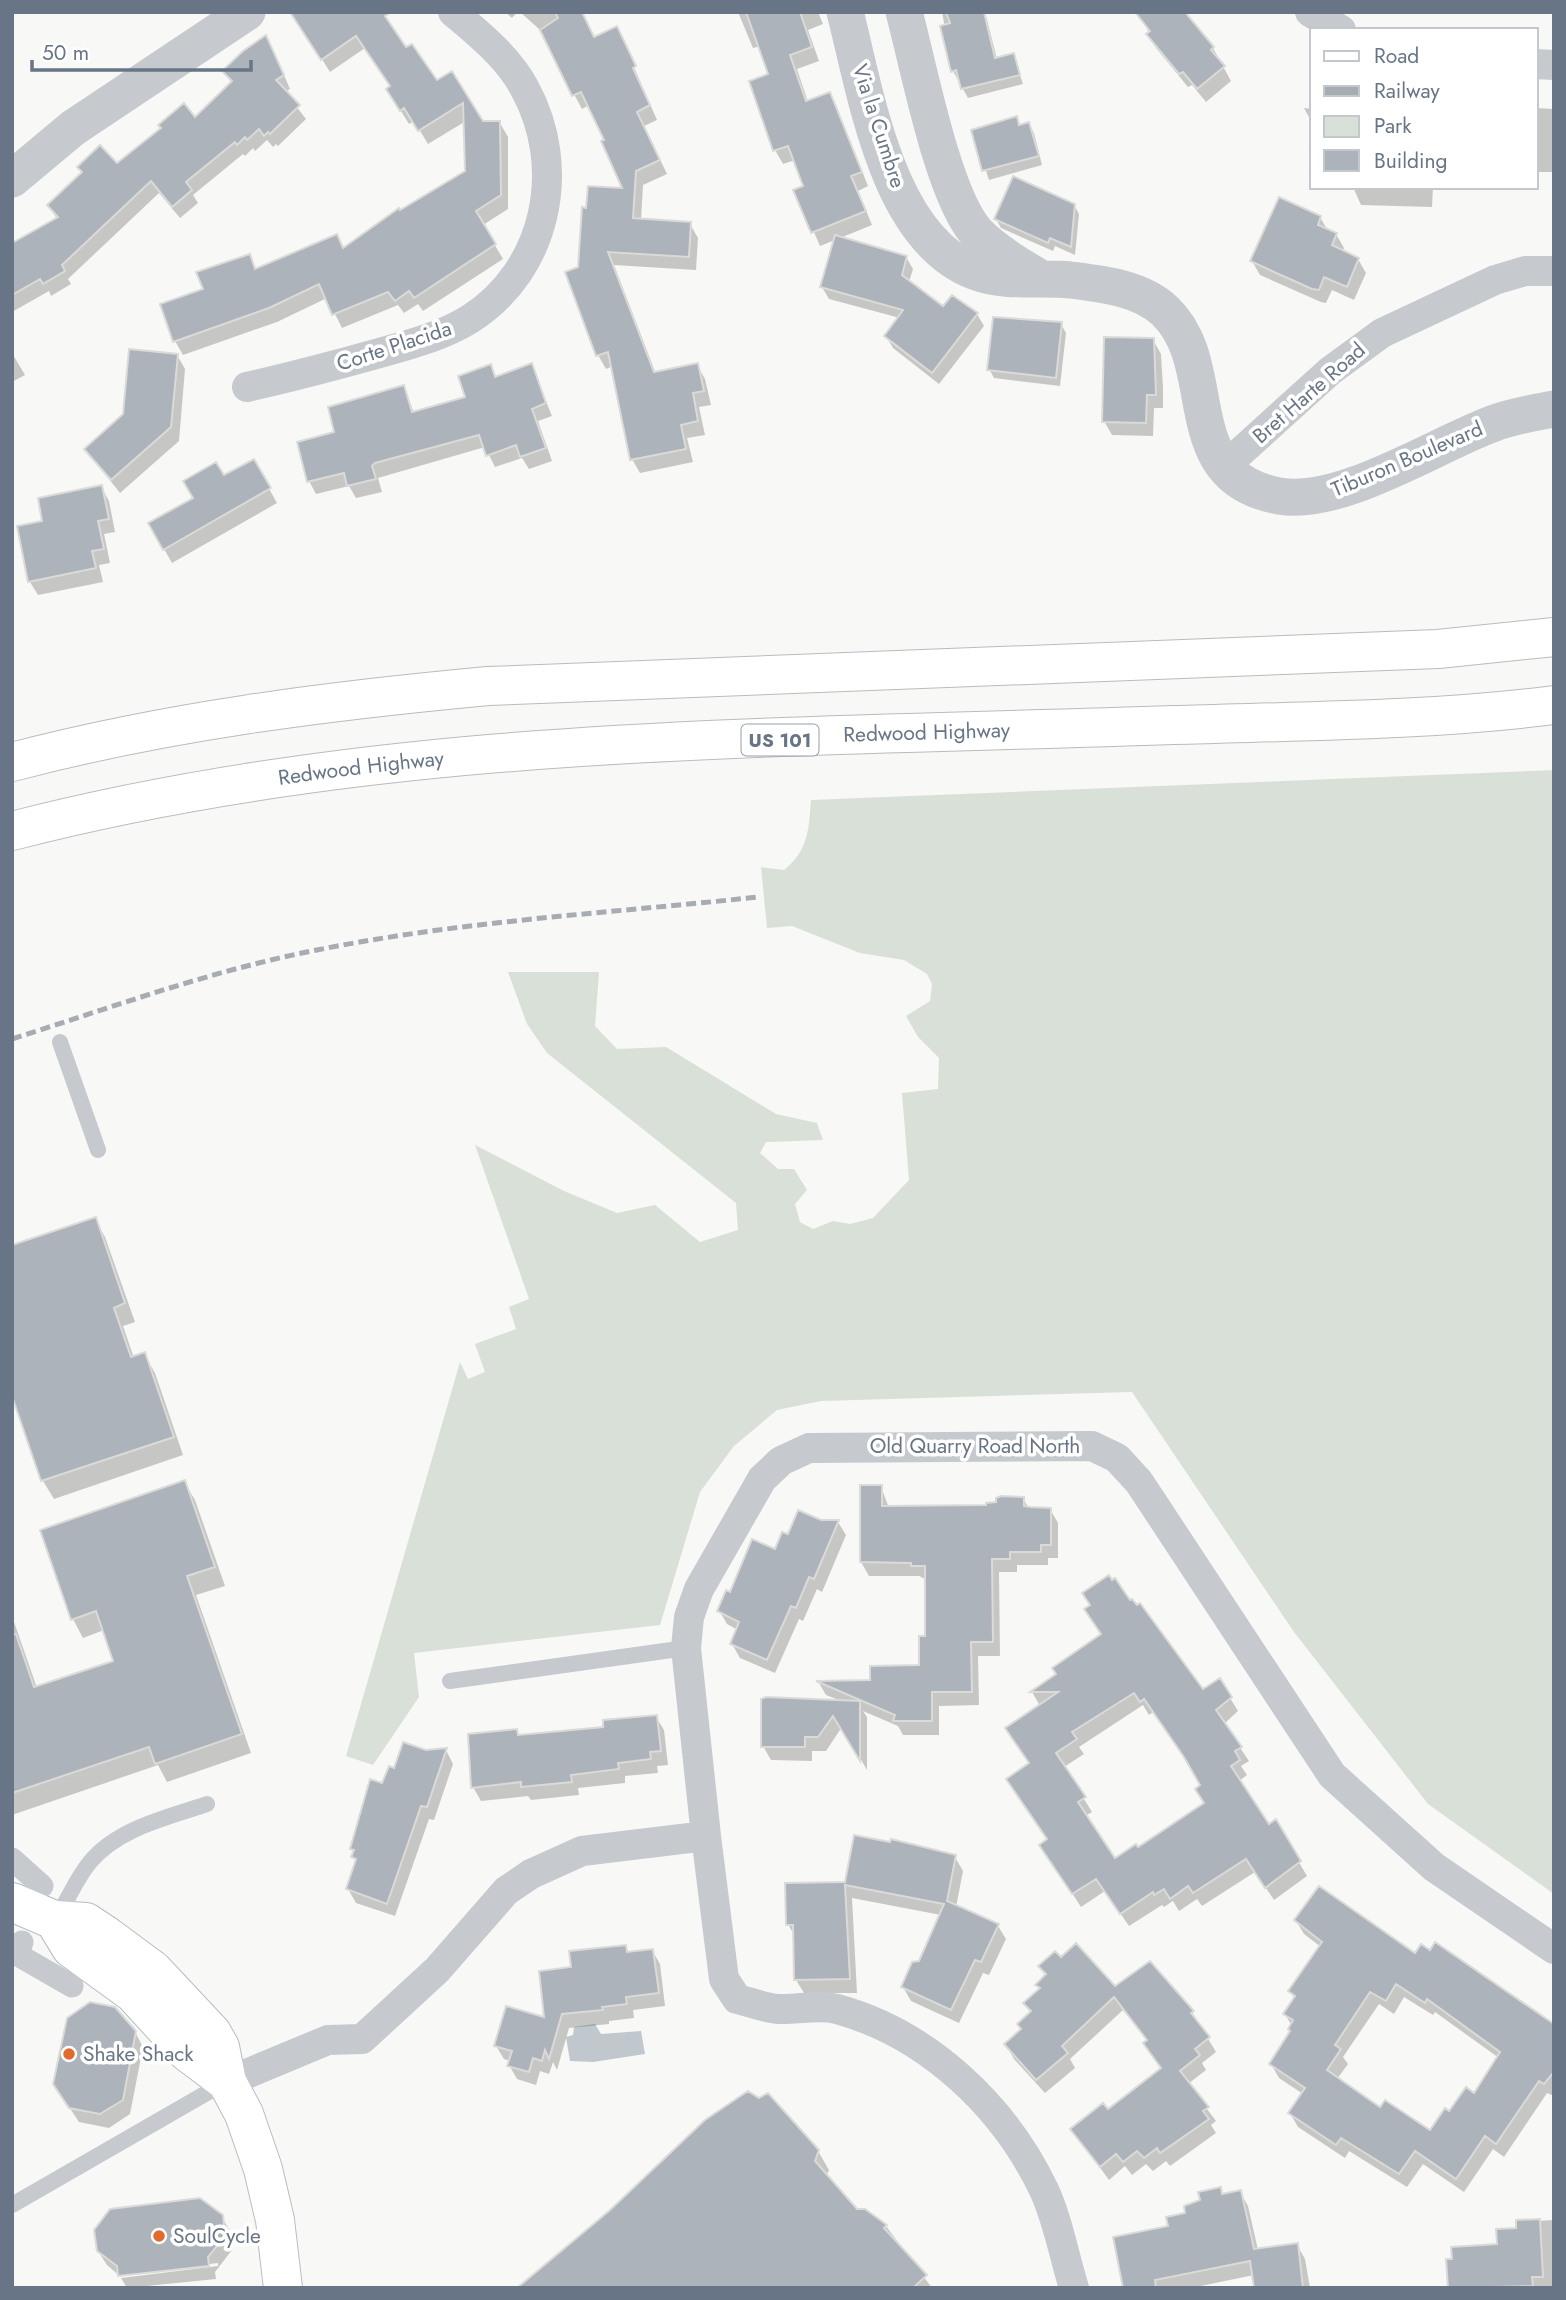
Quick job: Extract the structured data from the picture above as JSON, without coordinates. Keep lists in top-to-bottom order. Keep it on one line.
{"streets":{"main road":["Redwood Highway","US 101"],"street":["Via la Cumbre","Corte Placida","Bret Harte Road","Tiburon Boulevard","Old Quarry Road North"]},"crossings":[["Via la Cumbre","Bret Harte Road"],["Via la Cumbre","Tiburon Boulevard"],["Bret Harte Road","Tiburon Boulevard"]],"places":["Shake Shack","SoulCycle"],"legend":["Road","Railway","Park","Building"],"scale_bar":"50 m"}
